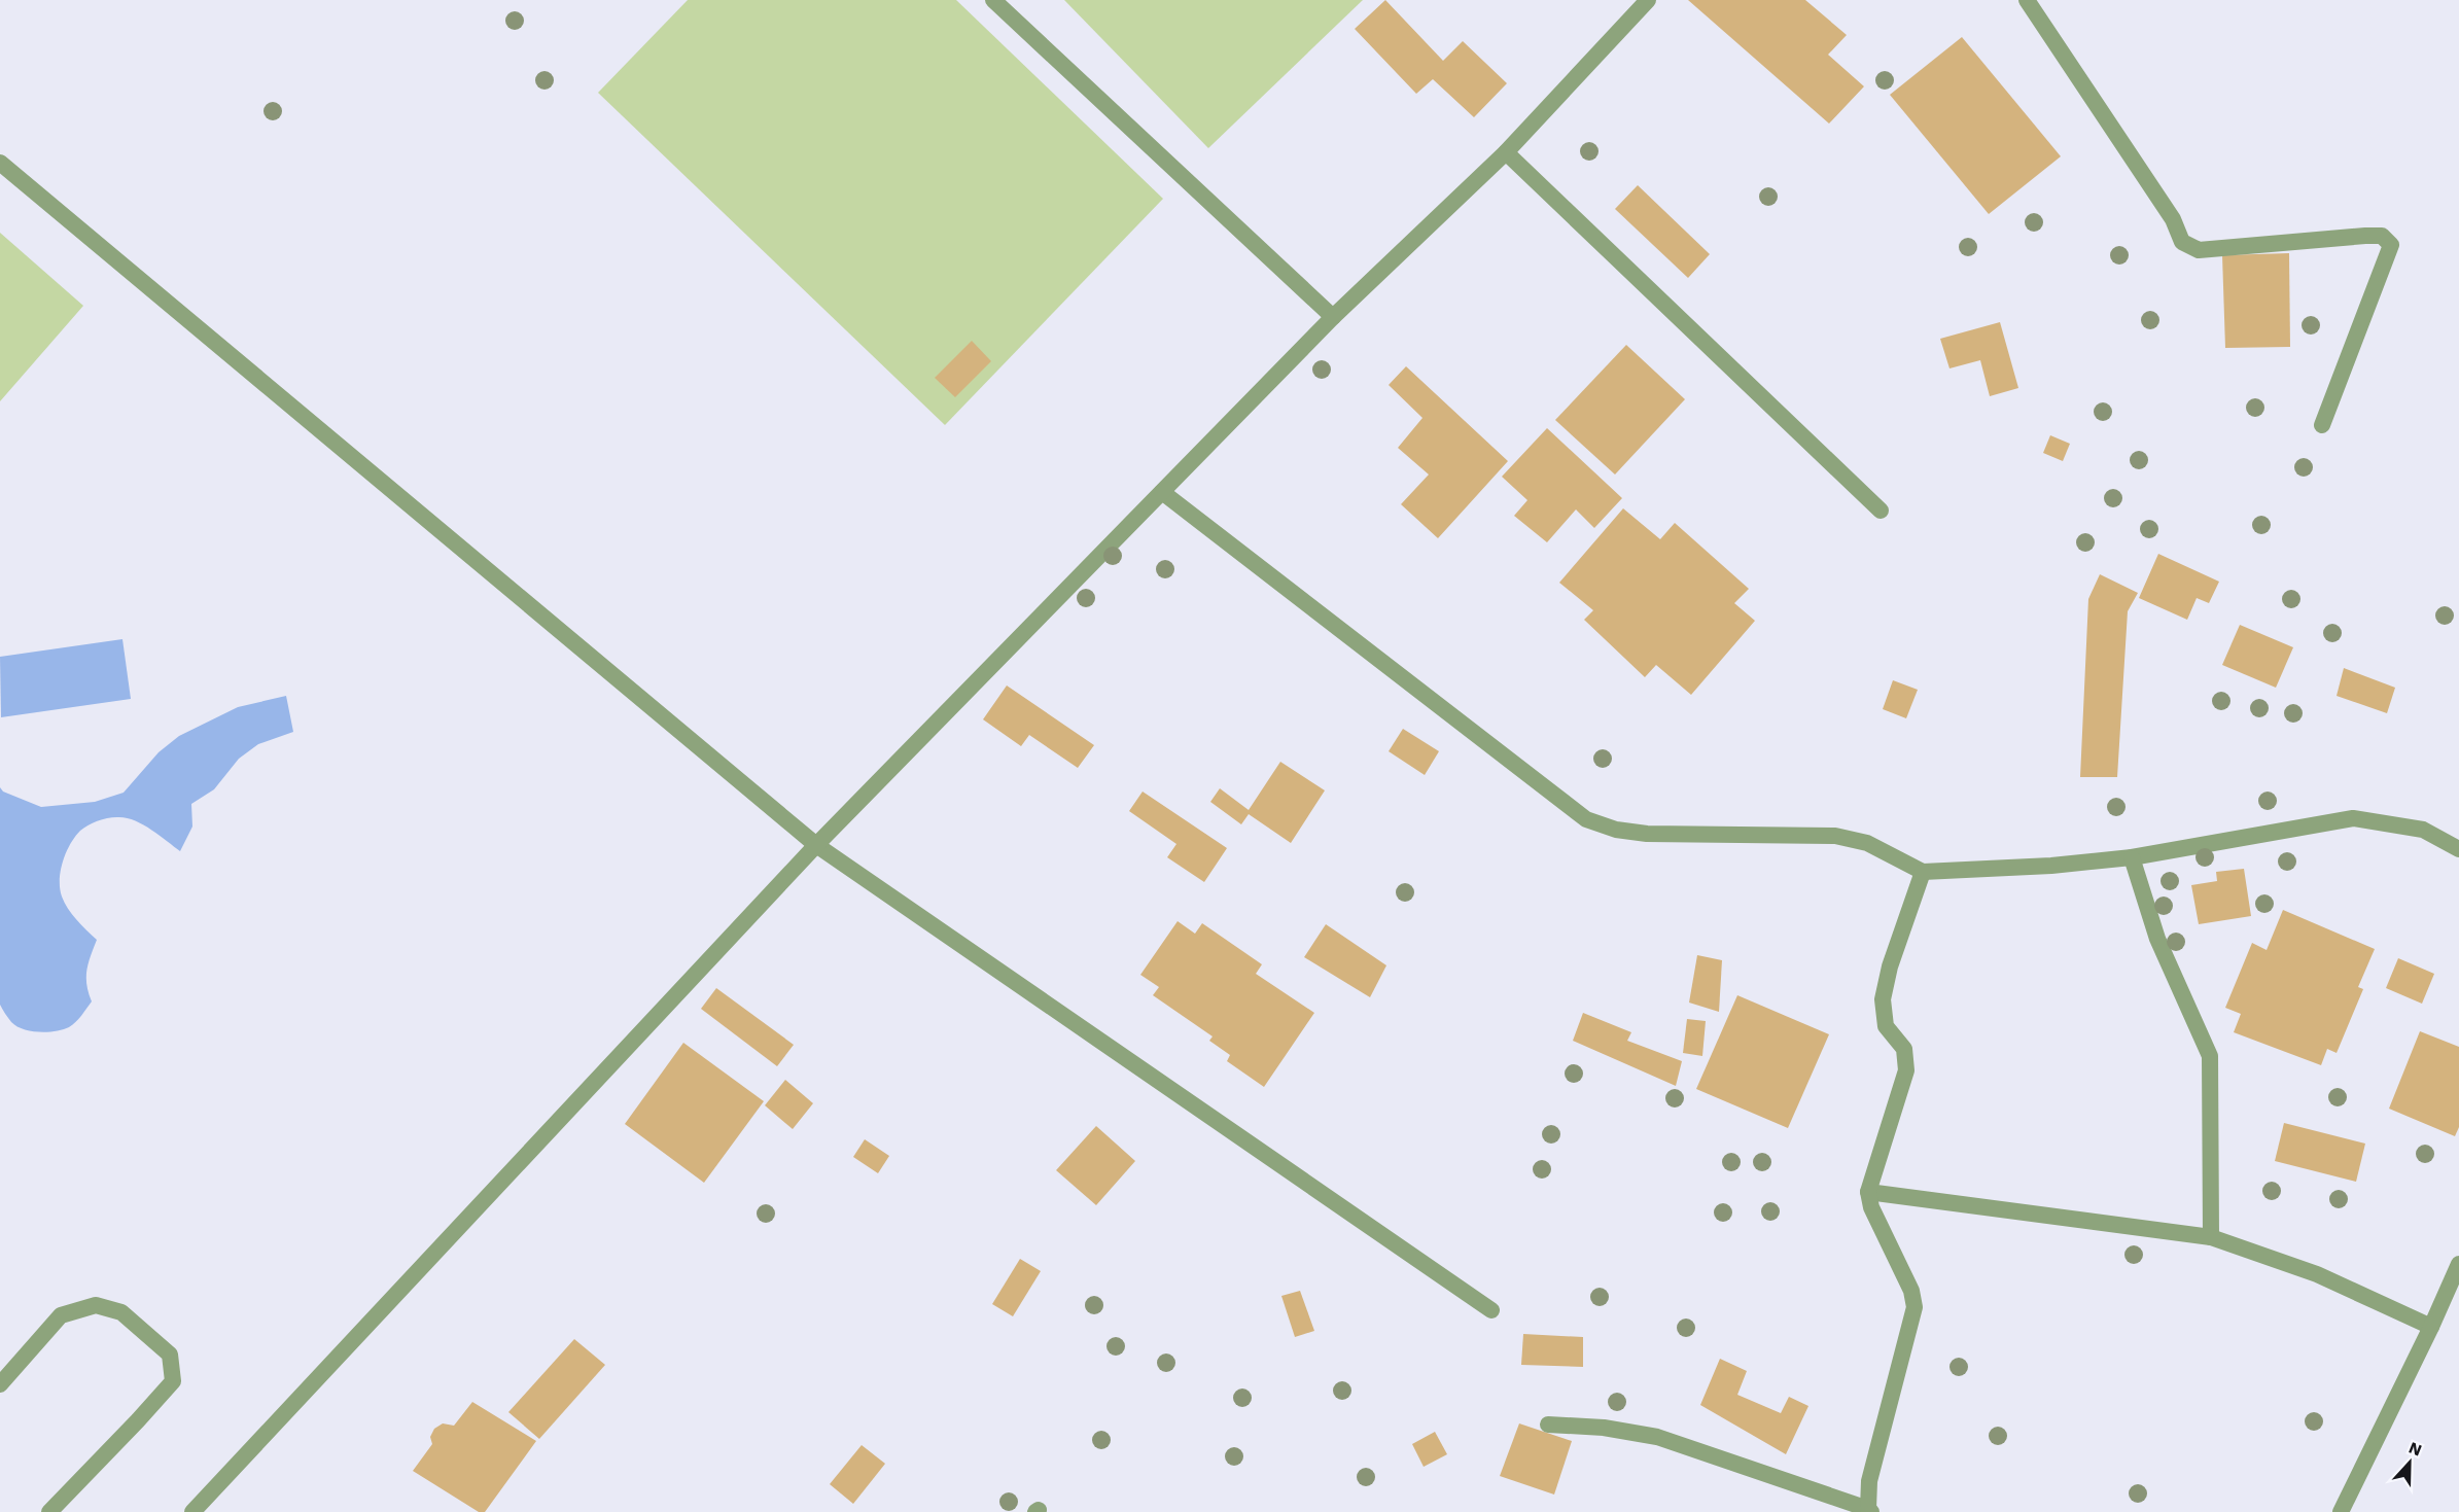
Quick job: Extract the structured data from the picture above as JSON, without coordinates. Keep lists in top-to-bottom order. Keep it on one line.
{"north":"top"}
